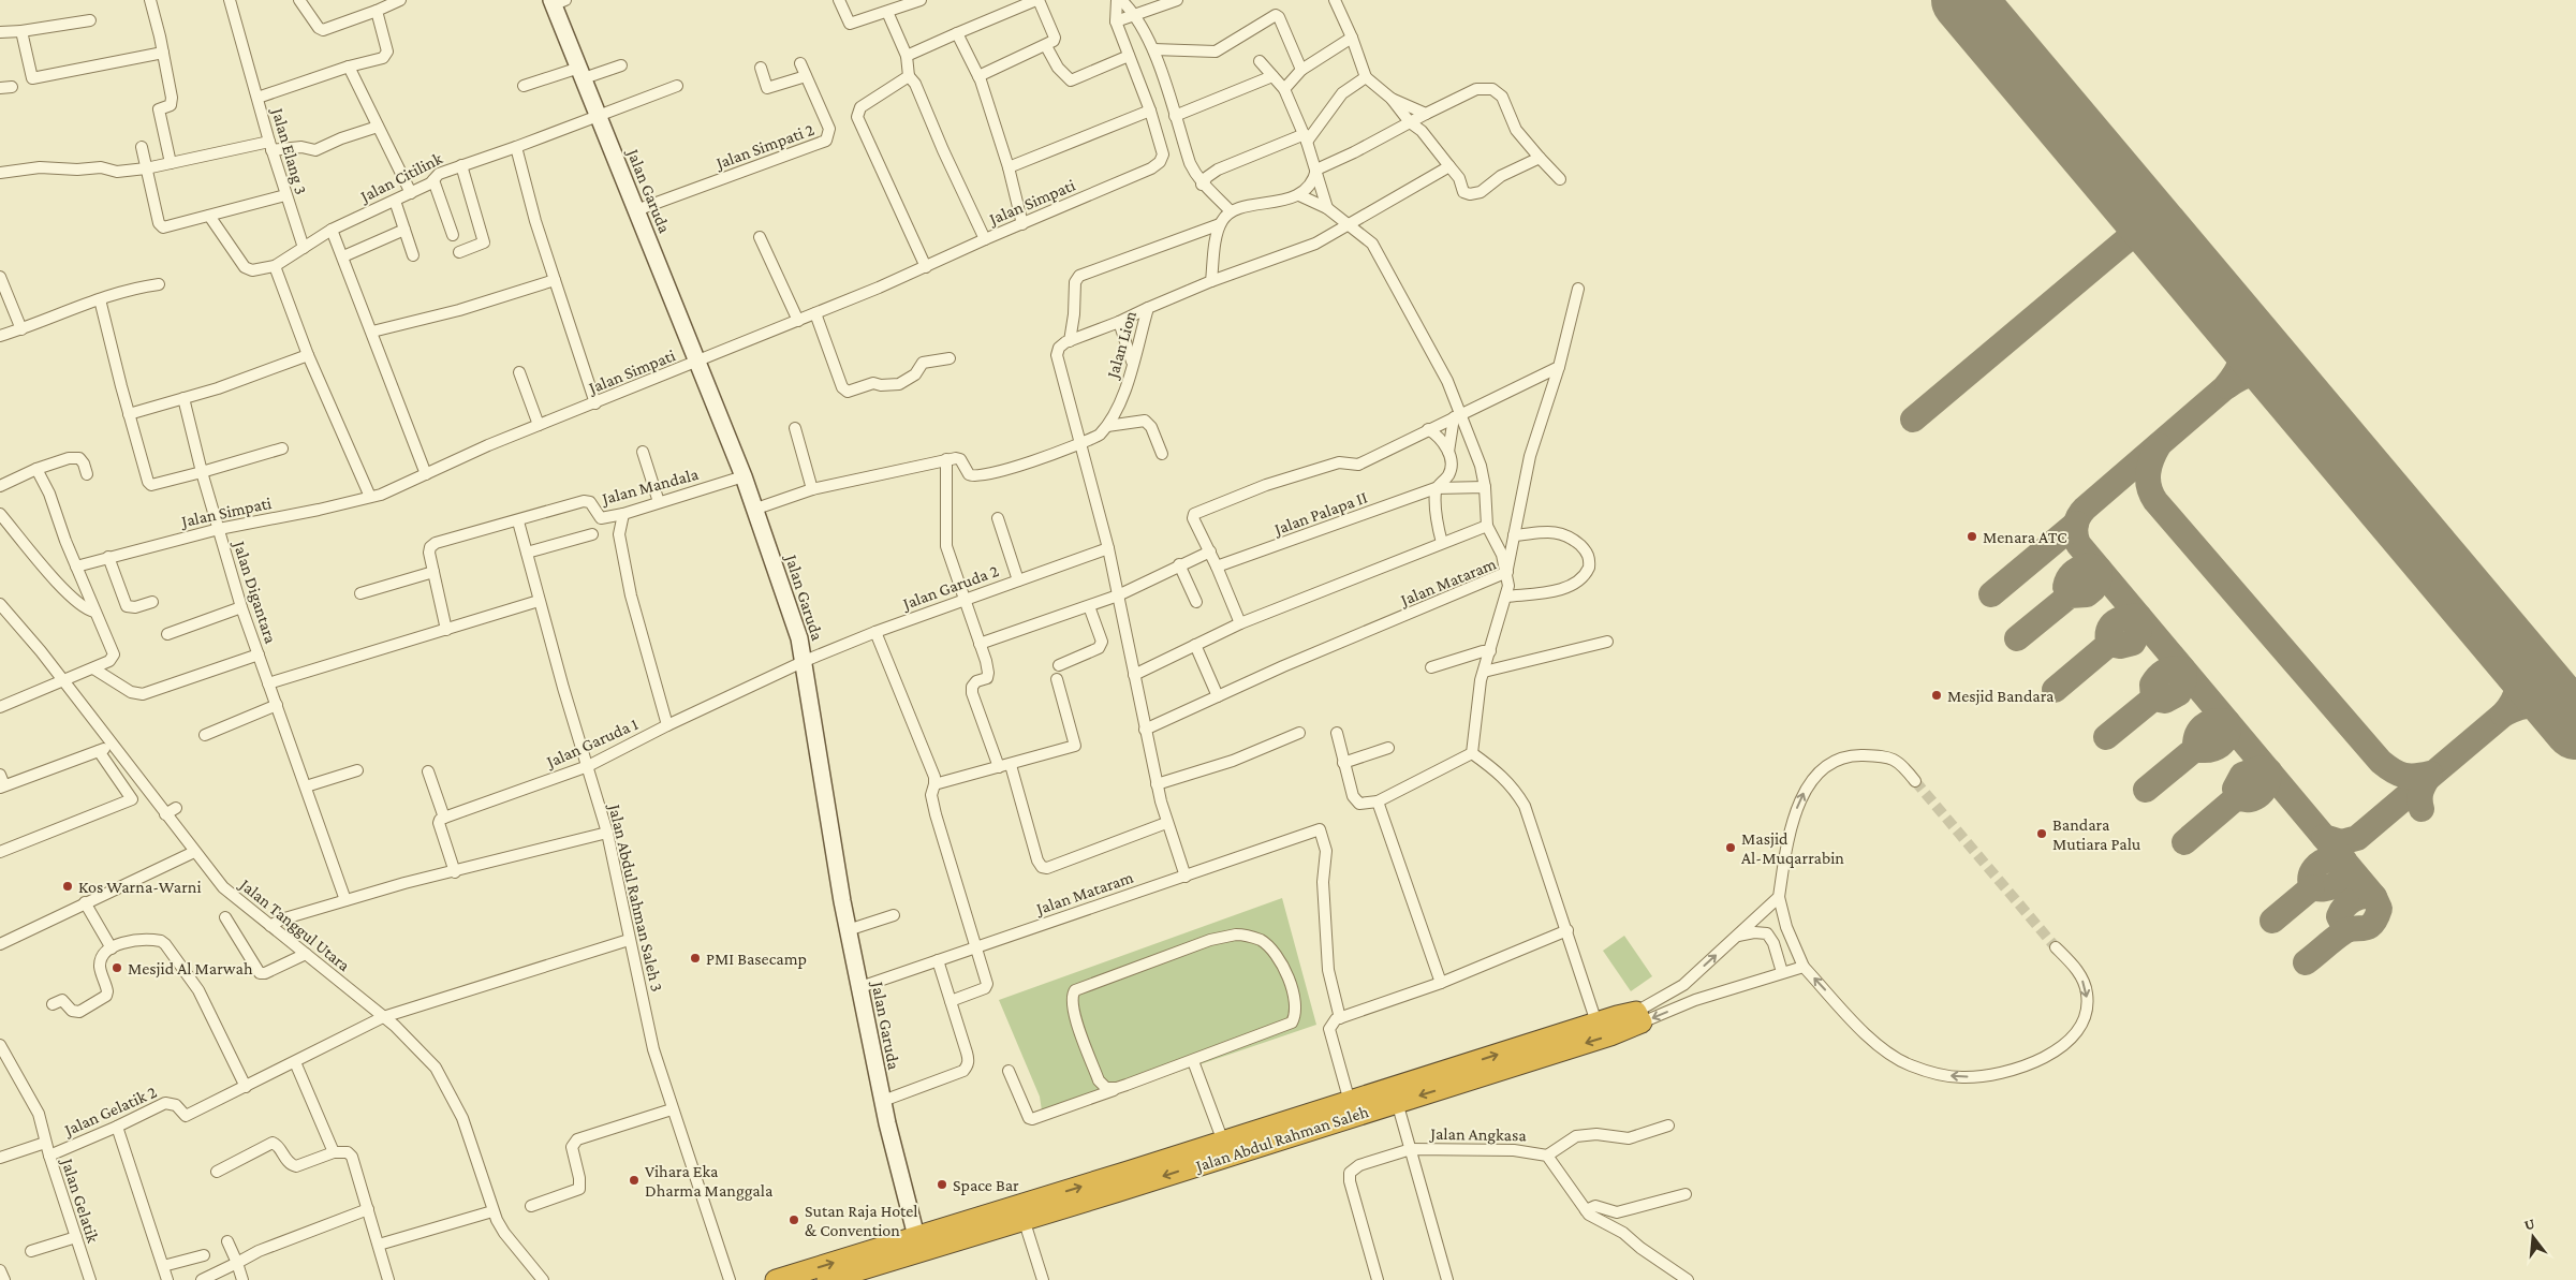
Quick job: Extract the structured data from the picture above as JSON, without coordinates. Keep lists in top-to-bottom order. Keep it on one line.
{"streets":{"highway":["Jalan Abdul Rahman Saleh"],"street":["Jalan Simpati 2","Jalan Elang 3","Jalan Citilink","Jalan Garuda","Jalan Simpati","Jalan Lion","Jalan Mandala","Jalan Palapa II","Jalan Mataram","Jalan Garuda 2","Jalan Digantara","Jalan Garuda 1","Jalan Abdul Rahman Saleh 3","Jalan Tanggul Utara","Jalan Gelatik 2","Jalan Angkasa","Jalan Gelatik"]},"crossings":[["Jalan Simpati 2","Jalan Garuda"],["Jalan Elang 3","Jalan Citilink"],["Jalan Citilink","Jalan Garuda"],["Jalan Garuda","Jalan Simpati"],["Jalan Garuda","Jalan Mandala"],["Jalan Garuda","Jalan Mataram"],["Jalan Garuda","Jalan Garuda 2"],["Jalan Garuda","Jalan Garuda 1"],["Jalan Garuda","Jalan Abdul Rahman Saleh"],["Jalan Simpati","Jalan Digantara"],["Jalan Mandala","Jalan Abdul Rahman Saleh 3"],["Jalan Garuda 2","Jalan Garuda 1"],["Jalan Garuda 1","Jalan Abdul Rahman Saleh 3"],["Jalan Abdul Rahman Saleh 3","Jalan Gelatik 2"],["Jalan Tanggul Utara","Jalan Gelatik 2"],["Jalan Gelatik 2","Jalan Gelatik"],["Jalan Angkasa","Jalan Abdul Rahman Saleh"]],"places":["Menara ATC","Mesjid Bandara","Bandara Mutiara Palu","Masjid Al-Muqarrabin","Kos Warna-Warni","PMI Basecamp","Mesjid Al Marwah","Vihara Eka Dharma Manggala","Space Bar","Sutan Raja Hotel & Convention"],"north":"top"}
